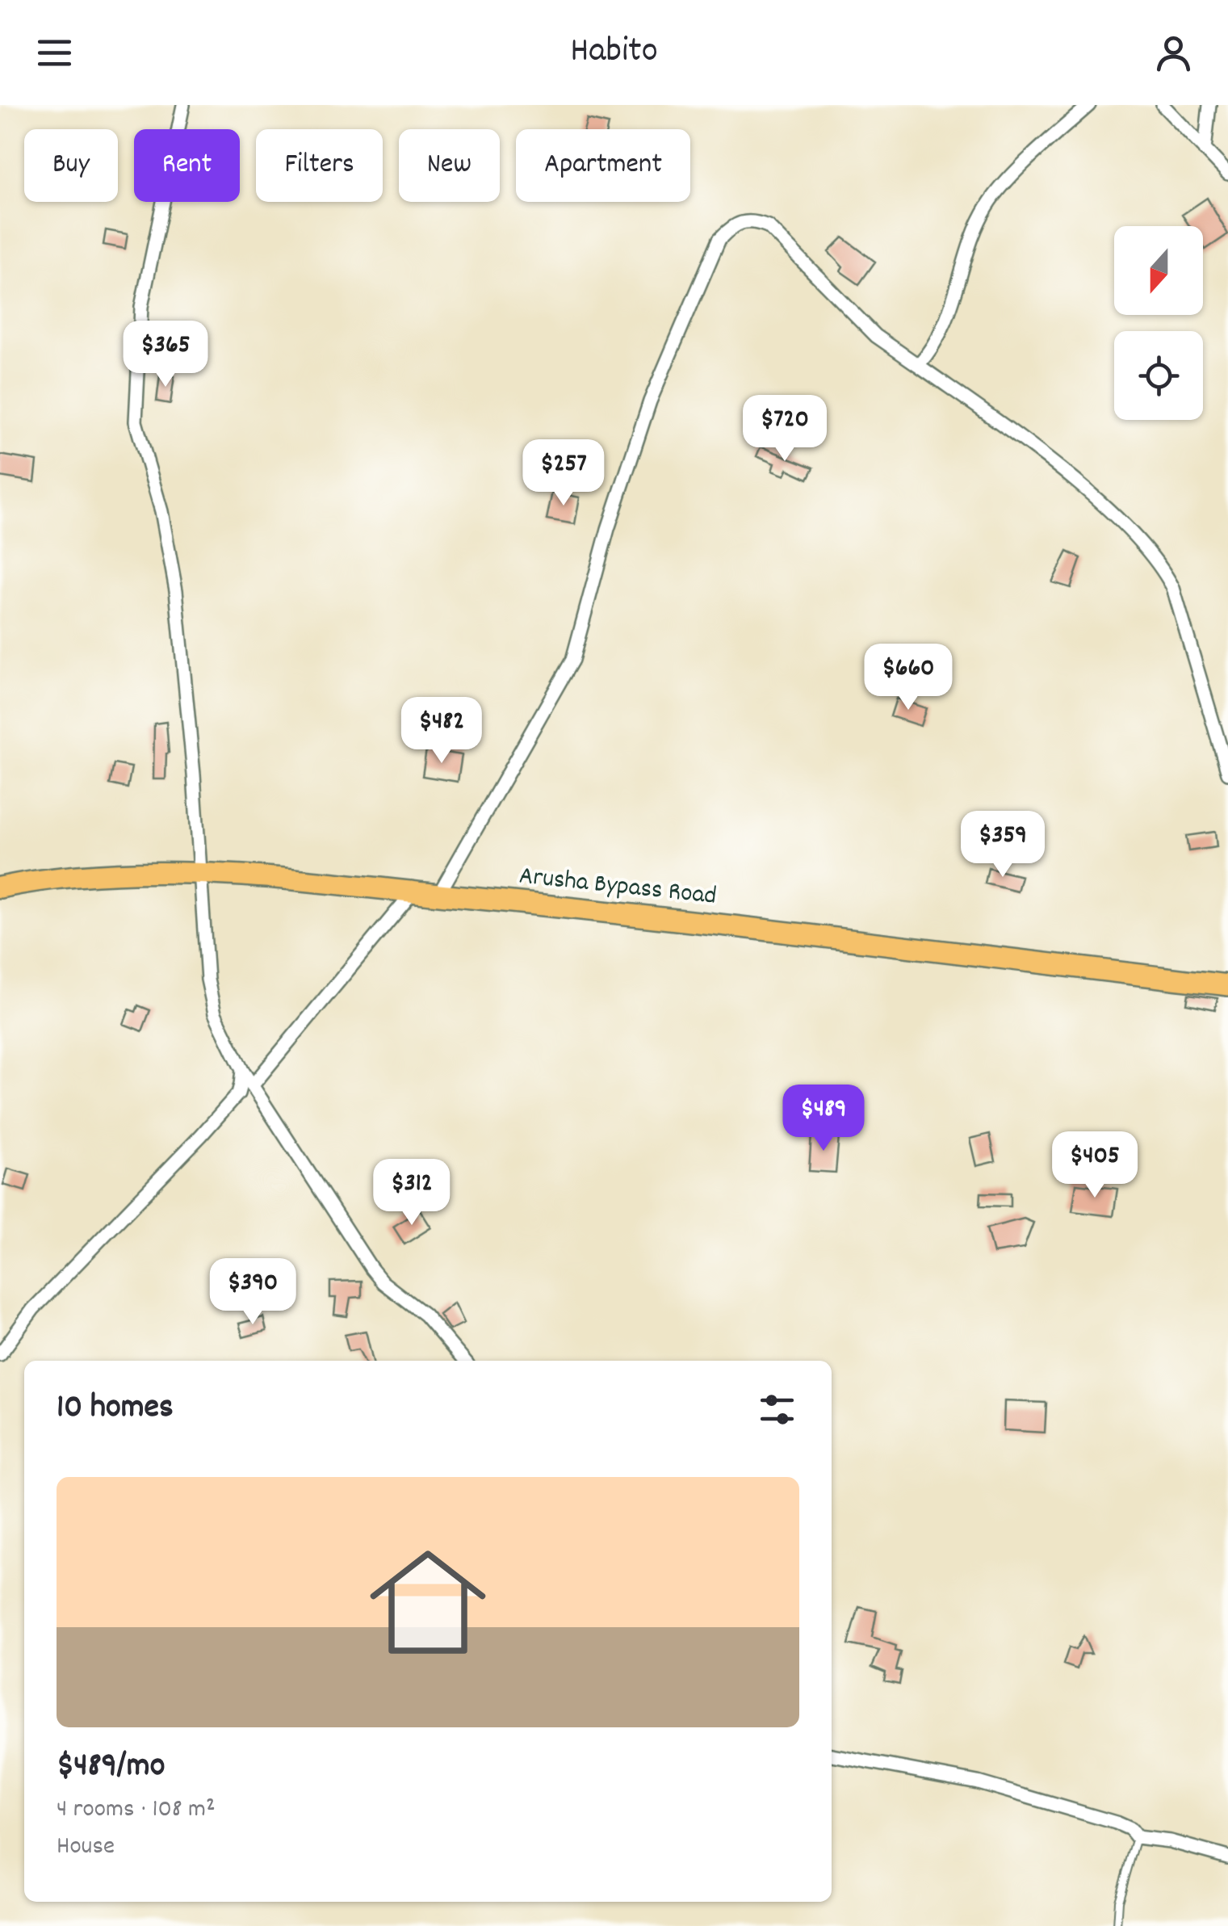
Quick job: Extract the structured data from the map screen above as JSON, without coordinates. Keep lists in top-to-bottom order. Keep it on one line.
{"streets":{"main road":["Arusha Bypass Road"]},"north":"bottom","page":{"header":"Habito","chip":["Buy","Rent","Filters","New","Apartment"],"price":["$365","$720","$257","$660","$482","$359","$489","$405","$312","$390"],"heading":"10 homes","list":[{"name":"$489/mo","note":"4 rooms · 108 m² · House"}]}}
